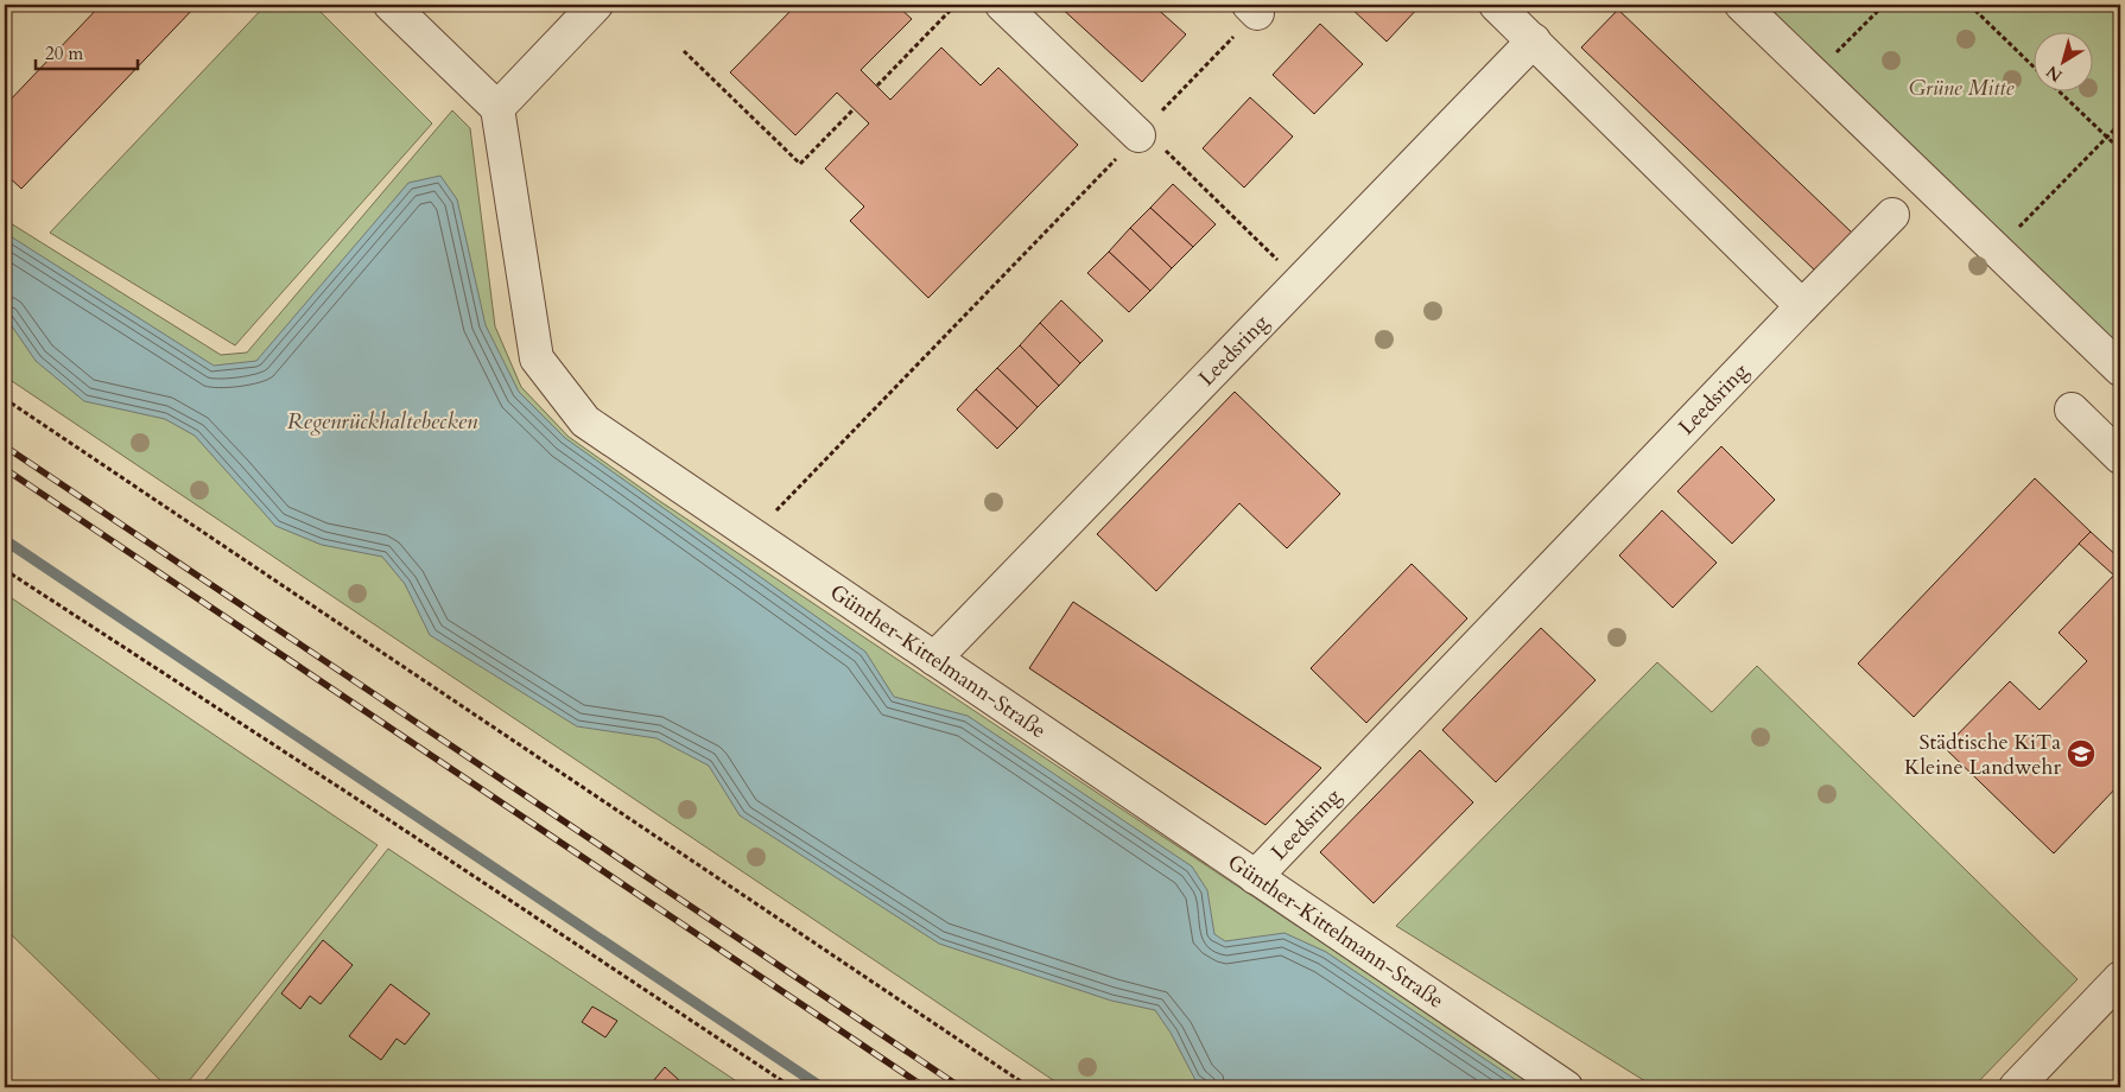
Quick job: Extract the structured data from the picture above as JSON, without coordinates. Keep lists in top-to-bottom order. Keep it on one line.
{"streets":{"street":["Leedsring","Günther-Kittelmann-Straße"]},"crossings":[["Leedsring","Günther-Kittelmann-Straße"]],"water":["Regenrückhaltebecken"],"parks":["Grüne Mitte"],"places":{"school or university":["Städtische KiTa Kleine Landwehr"]},"scale_bar":"20 m","north":"bottom left"}
